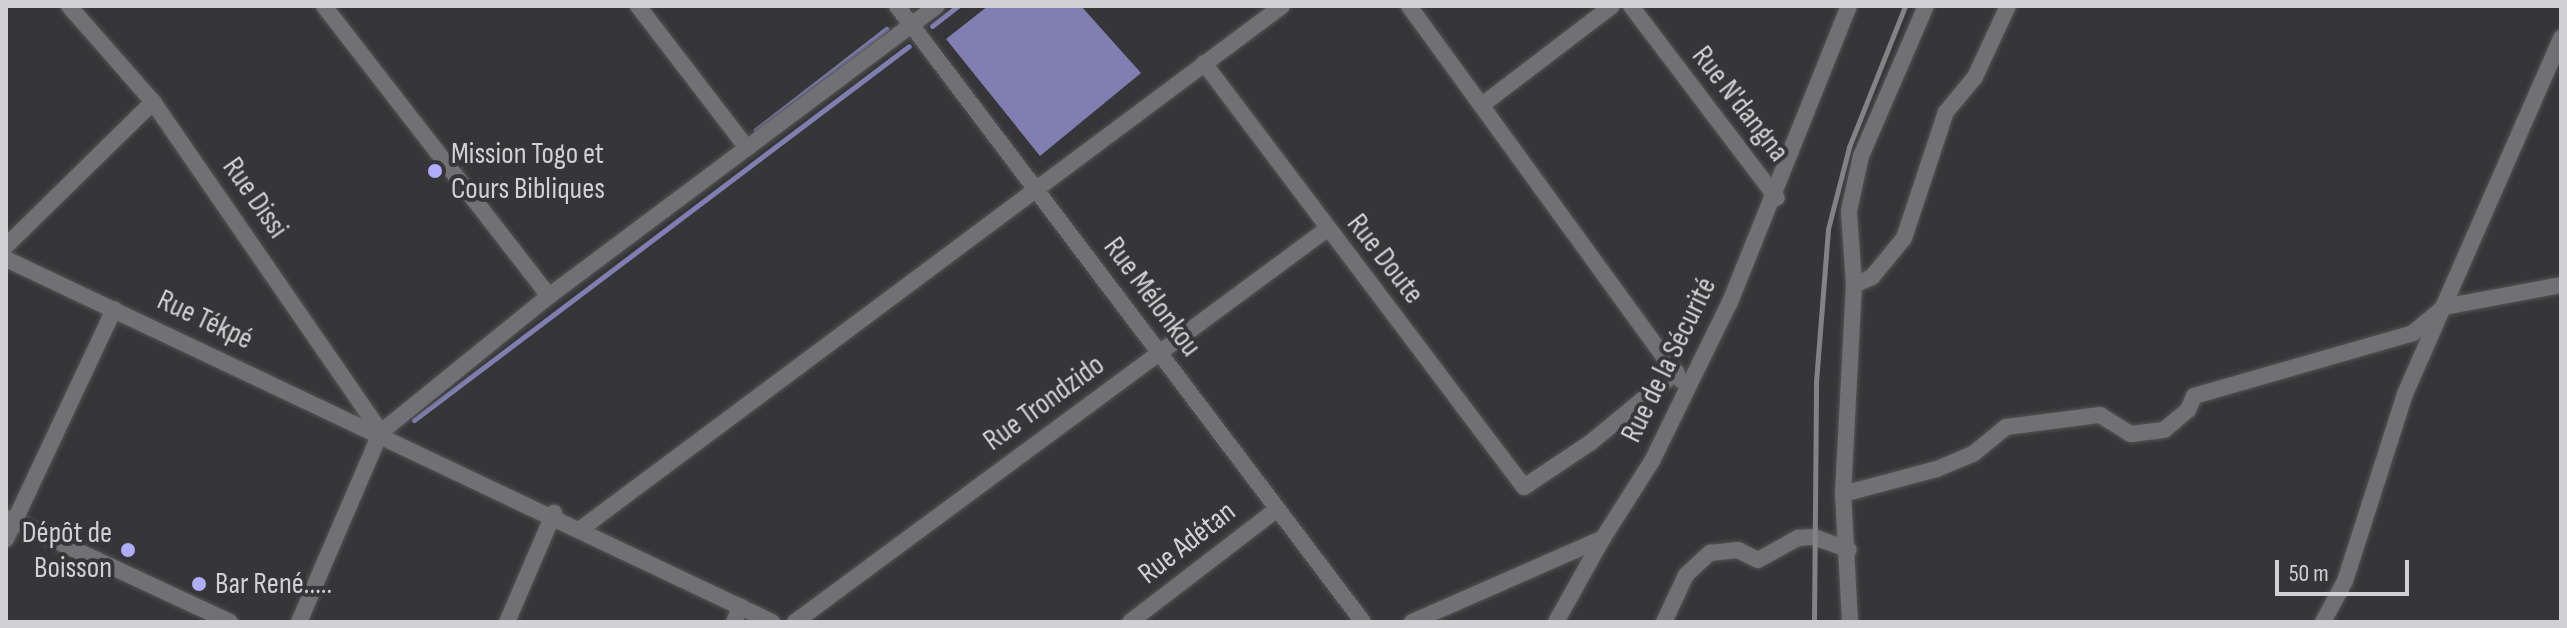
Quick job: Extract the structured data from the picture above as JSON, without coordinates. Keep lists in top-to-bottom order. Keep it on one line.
{"streets":{"street":["Rue N'dangna","Rue Dissi","Rue Doute","Rue Mélonkou","Rue Tékpé","Rue de la Sécurité","Rue Trondzido","Rue Adétan"]},"crossings":[["Rue N'dangna","Rue de la Sécurité"],["Rue Dissi","Rue Tékpé"],["Rue Doute","Rue de la Sécurité"],["Rue Doute","Rue Trondzido"],["Rue Mélonkou","Rue Trondzido"],["Rue Mélonkou","Rue Adétan"]],"places":["Mission Togo et Cours Bibliques","Dépôt de Boisson","Bar René....."],"scale_bar":"50 m"}
